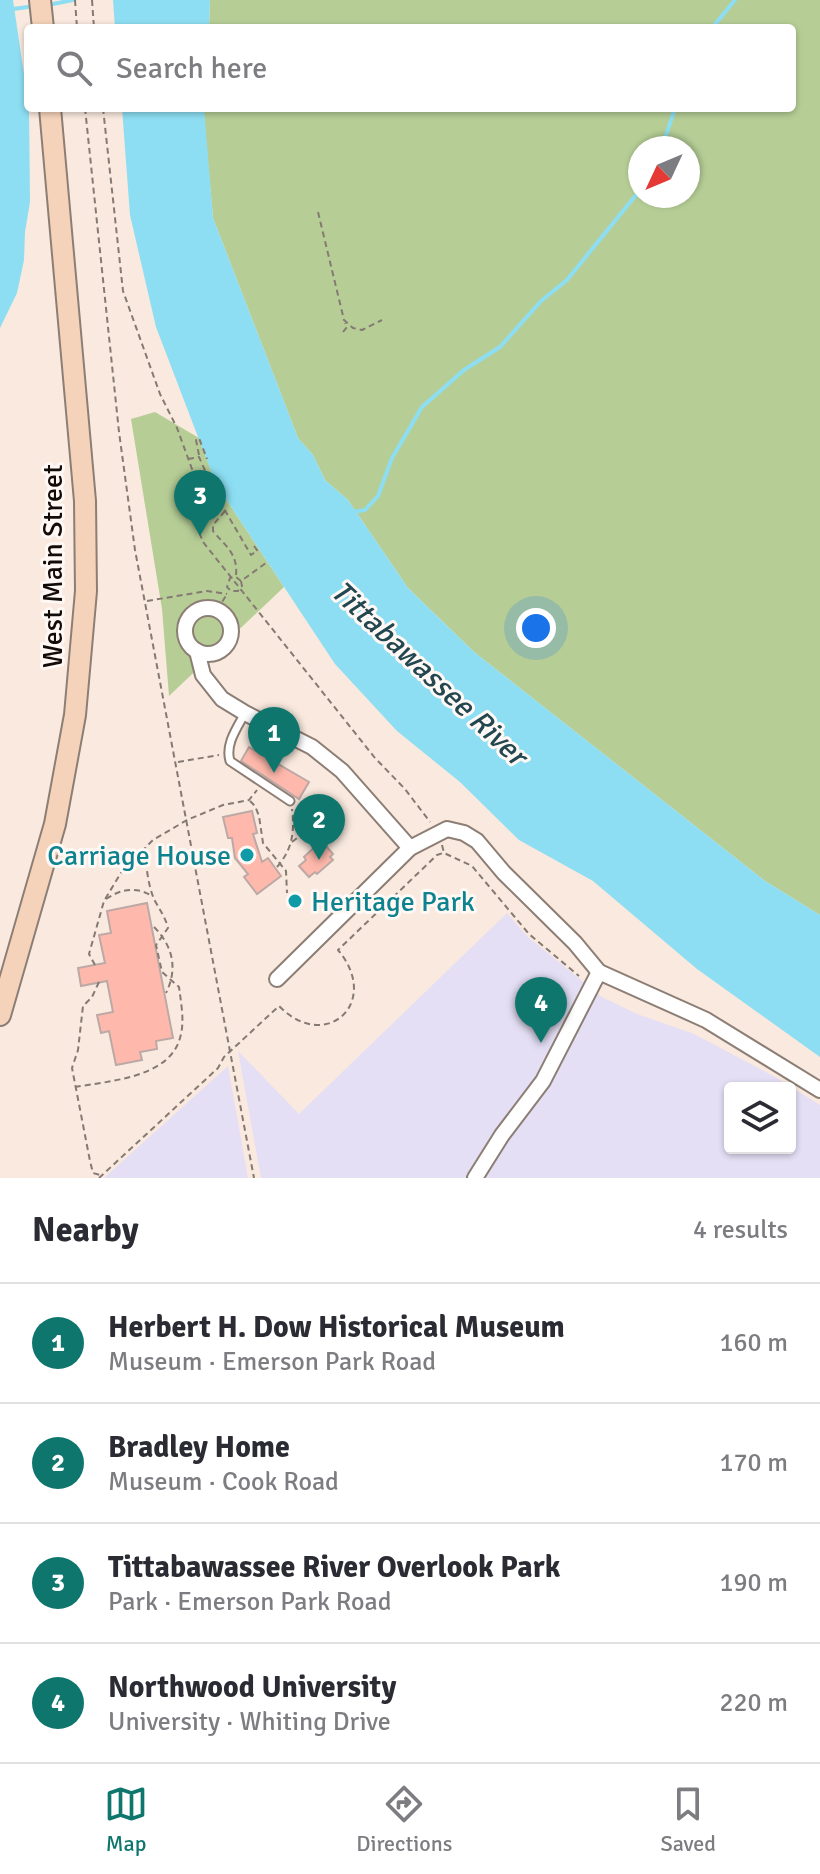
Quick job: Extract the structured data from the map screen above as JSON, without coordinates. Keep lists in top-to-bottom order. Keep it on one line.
{"streets":{"street":["West Main Street"]},"water":["Tittabawassee River"],"places":["Carriage House","Heritage Park"],"north":"bottom left","page":{"search":"Search here","pins":["3","1","2","4"],"heading":["Nearby","4 results"],"list":[{"mark":"1","name":"Herbert H. Dow Historical Museum","note":"Museum · Emerson Park Road","value":"160 m"},{"mark":"2","name":"Bradley Home","note":"Museum · Cook Road","value":"170 m"},{"mark":"3","name":"Tittabawassee River Overlook Park","note":"Park · Emerson Park Road","value":"190 m"},{"mark":"4","name":"Northwood University","note":"University · Whiting Drive","value":"220 m"}],"nav":["Map","Directions","Saved"]}}
